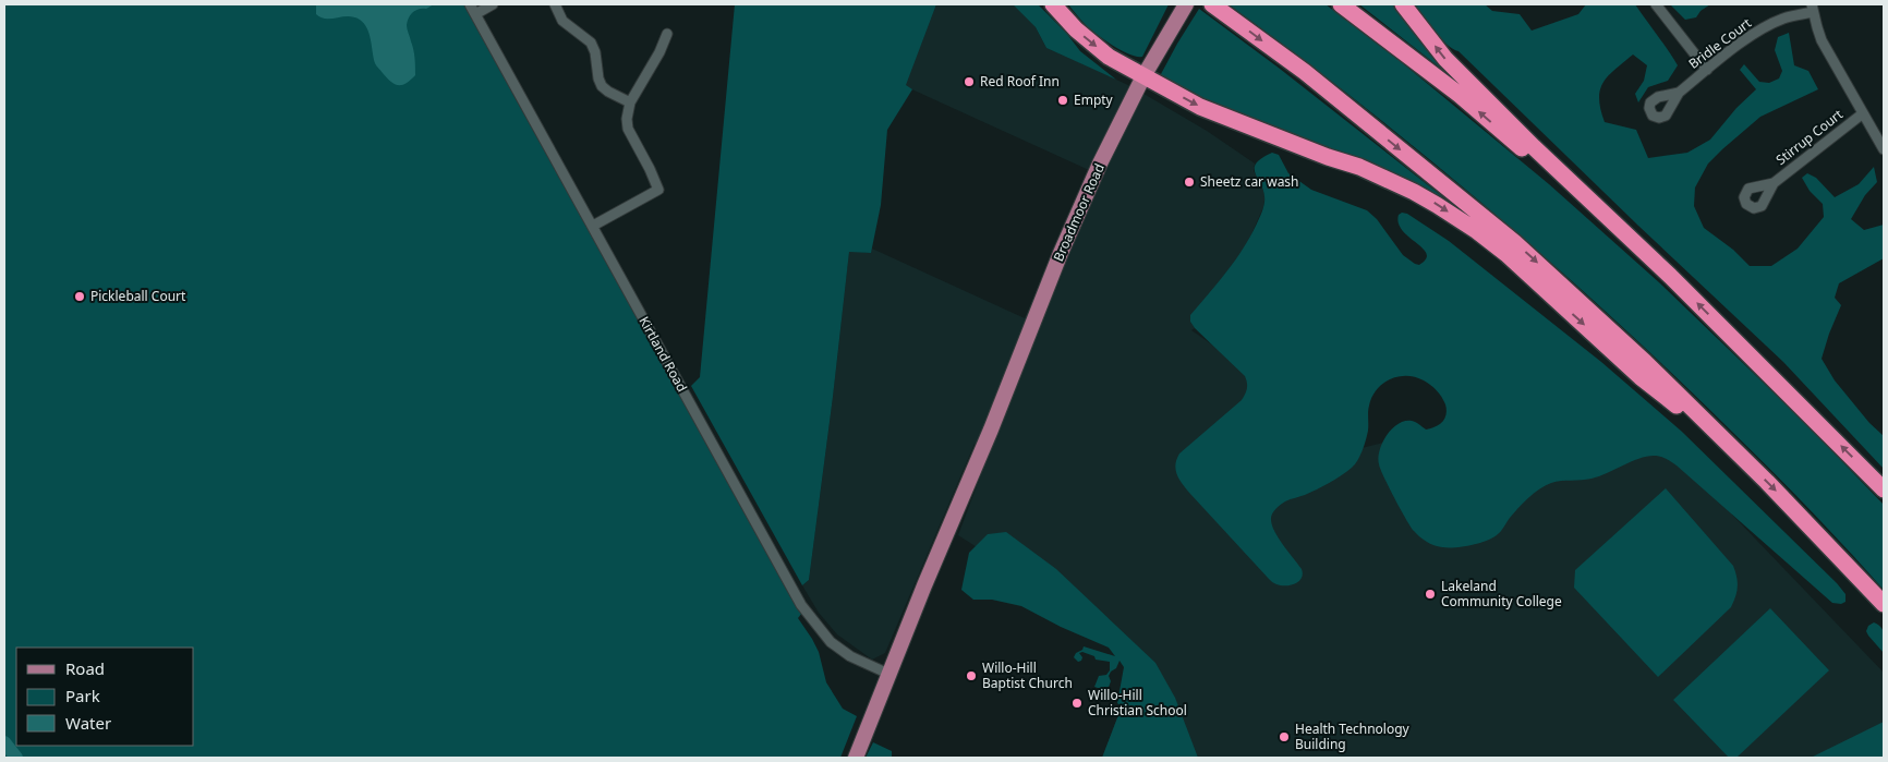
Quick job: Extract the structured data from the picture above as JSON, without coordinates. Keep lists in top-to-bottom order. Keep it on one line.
{"streets":{"main road":["Broadmoor Road"],"street":["Bridle Court","Stirrup Court","Kirtland Road"]},"crossings":[["Broadmoor Road","Kirtland Road"]],"places":["Red Roof Inn","Empty","Sheetz car wash","Pickleball Court","Lakeland Community College","Willo-Hill Baptist Church","Willo-Hill Christian School","Health Technology Building"],"legend":["Road","Park","Water"]}
